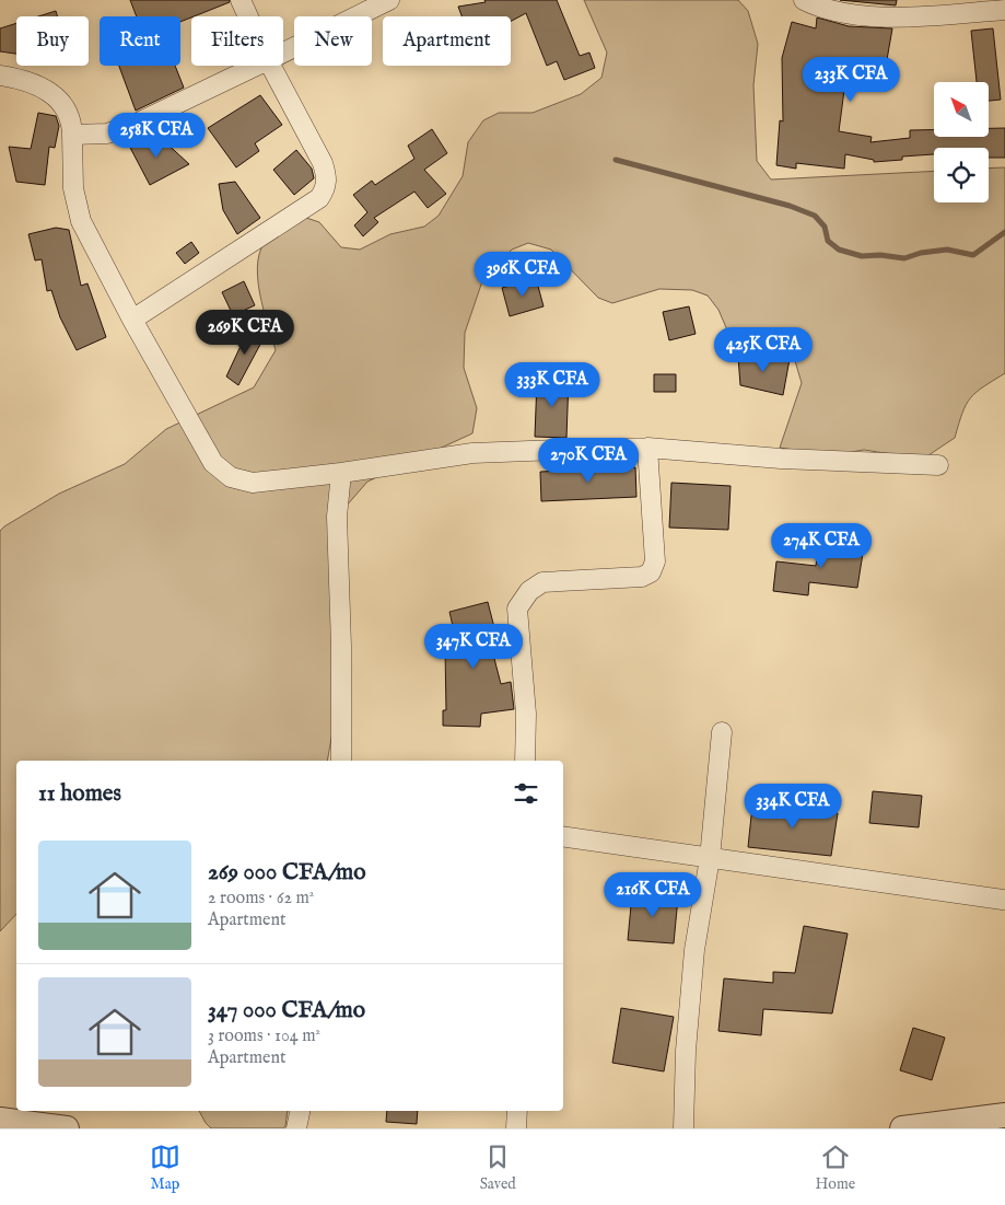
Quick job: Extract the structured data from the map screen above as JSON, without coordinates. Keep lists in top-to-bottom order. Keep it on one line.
{"north":"top left","page":{"chip":["Buy","Rent","Filters","New","Apartment"],"price":["233K CFA","258K CFA","396K CFA","269K CFA","425K CFA","333K CFA","270K CFA","274K CFA","347K CFA","334K CFA","216K CFA"],"heading":"11 homes","list":[{"name":"269 000 CFA/mo","note":"2 rooms · 62 m² · Apartment"},{"name":"347 000 CFA/mo","note":"3 rooms · 104 m² · Apartment"}],"tabs":["Map","Saved","Home"]}}
